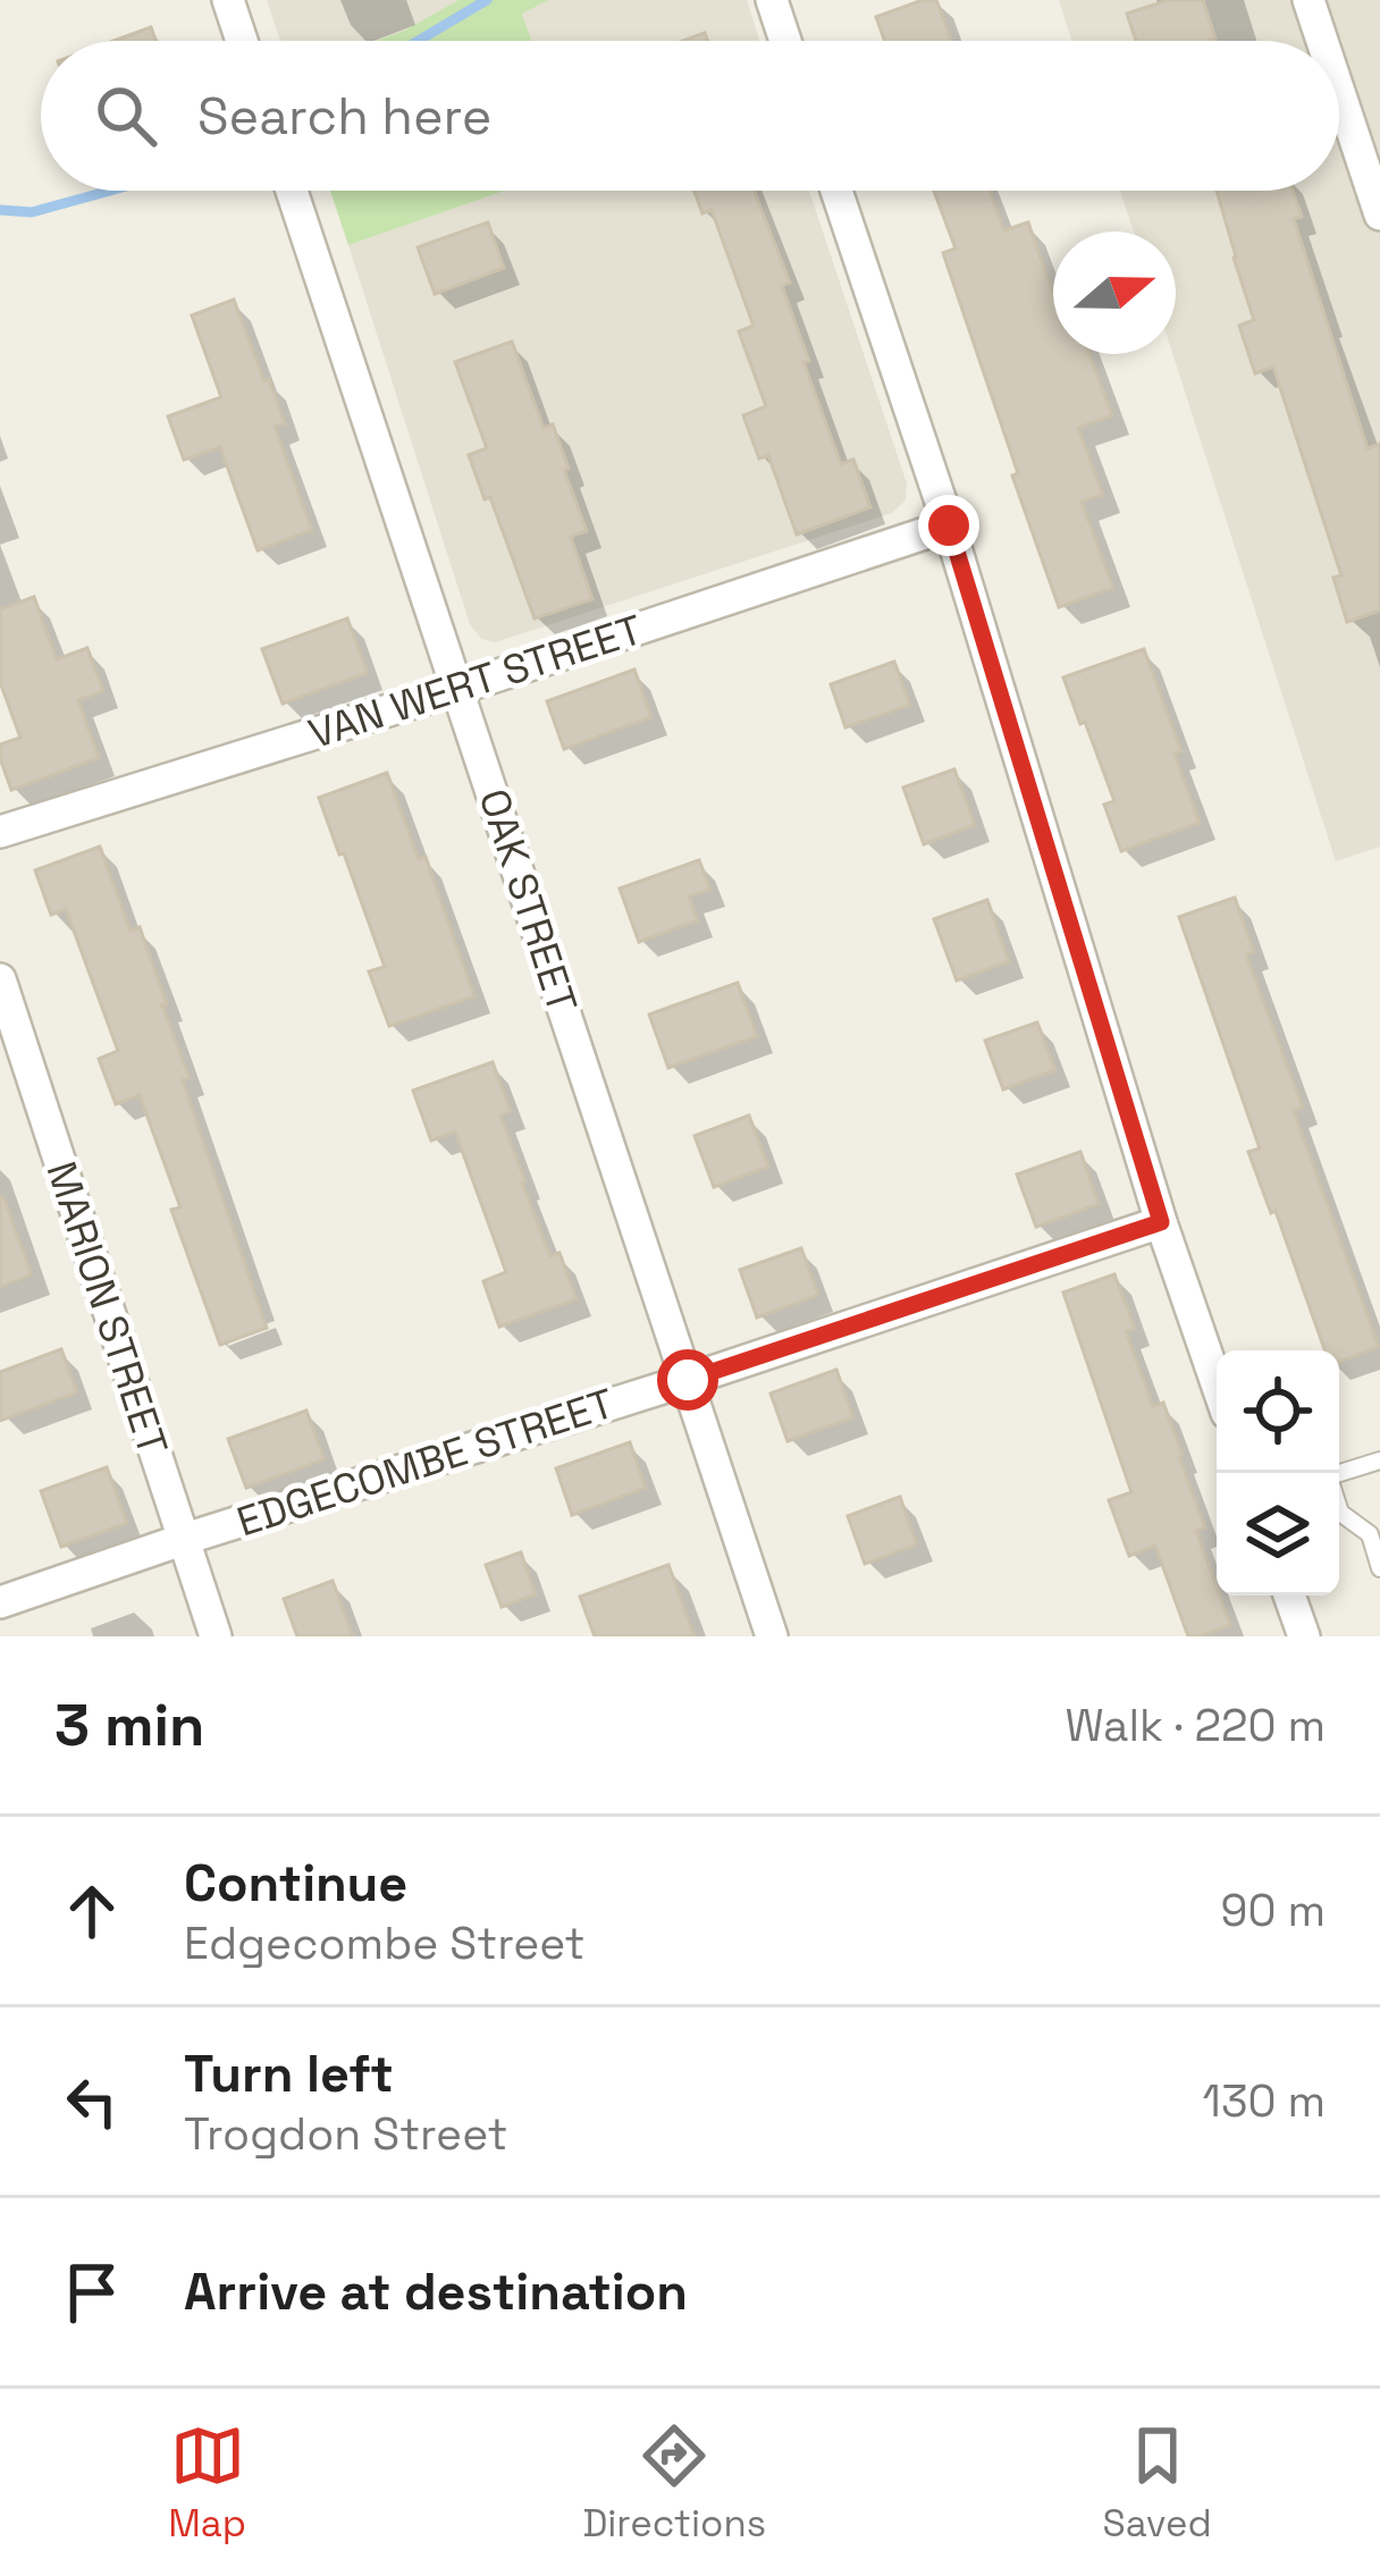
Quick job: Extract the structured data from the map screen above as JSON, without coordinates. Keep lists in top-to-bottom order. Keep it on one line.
{"streets":{"street":["VAN WERT STREET","OAK STREET","MARION STREET","EDGECOMBE STREET"]},"crossings":[["VAN WERT STREET","OAK STREET"],["OAK STREET","EDGECOMBE STREET"],["MARION STREET","EDGECOMBE STREET"]],"north":"right","page":{"search":"Search here","heading":["3 min","Walk · 220 m"],"list":[["Continue","Edgecombe Street","90 m"],["Turn left","Trogdon Street","130 m"],"Arrive at destination"],"nav":["Map","Directions","Saved"]}}
